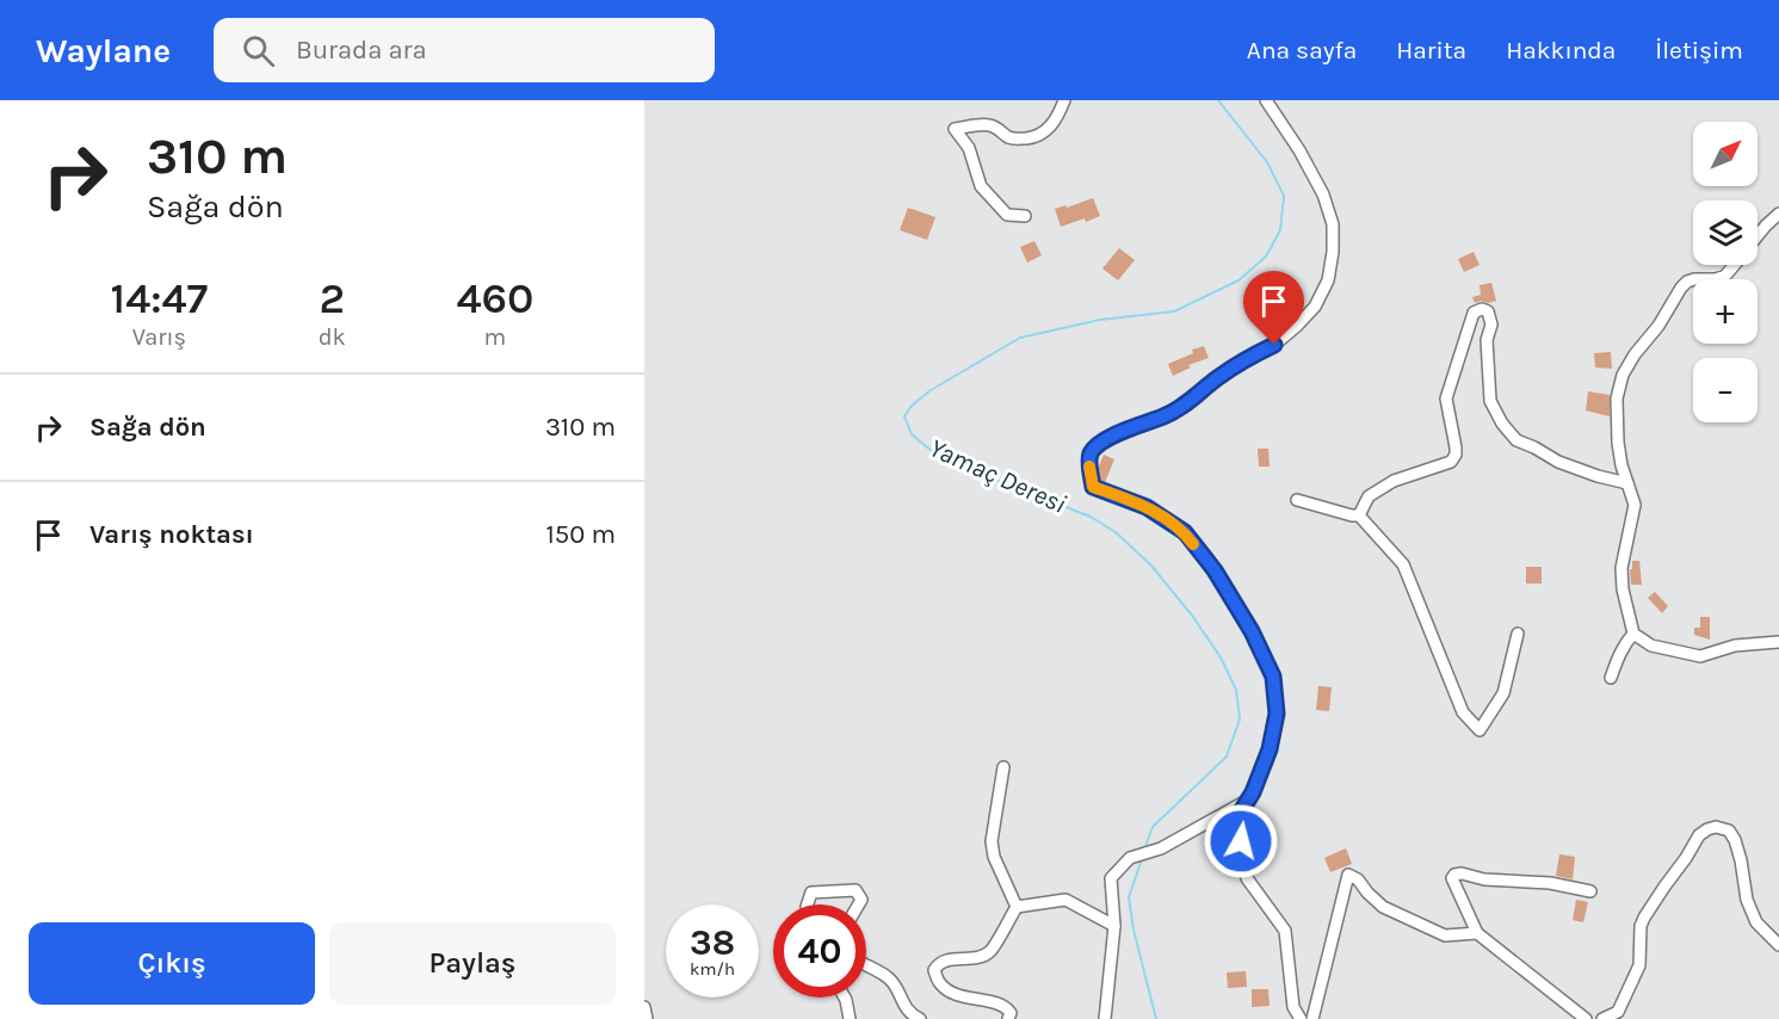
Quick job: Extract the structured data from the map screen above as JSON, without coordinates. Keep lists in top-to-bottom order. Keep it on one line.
{"water":["Yamaç Deresi"],"north":"top right","page":{"header":"Waylane","search":"Burada ara","nav":["Ana sayfa","Harita","Hakkında","İletişim"],"turn":["310 m","Sağa dön"],"map_buttons":["+","−"],"eta":["14:47","Varış","2","dk","460","m"],"list":[{"name":"Sağa dön","value":"310 m"},{"name":"Varış noktası","value":"150 m"}],"speed":"38 km/h","limit":"40","buttons":["Çıkış","Paylaş"]}}
